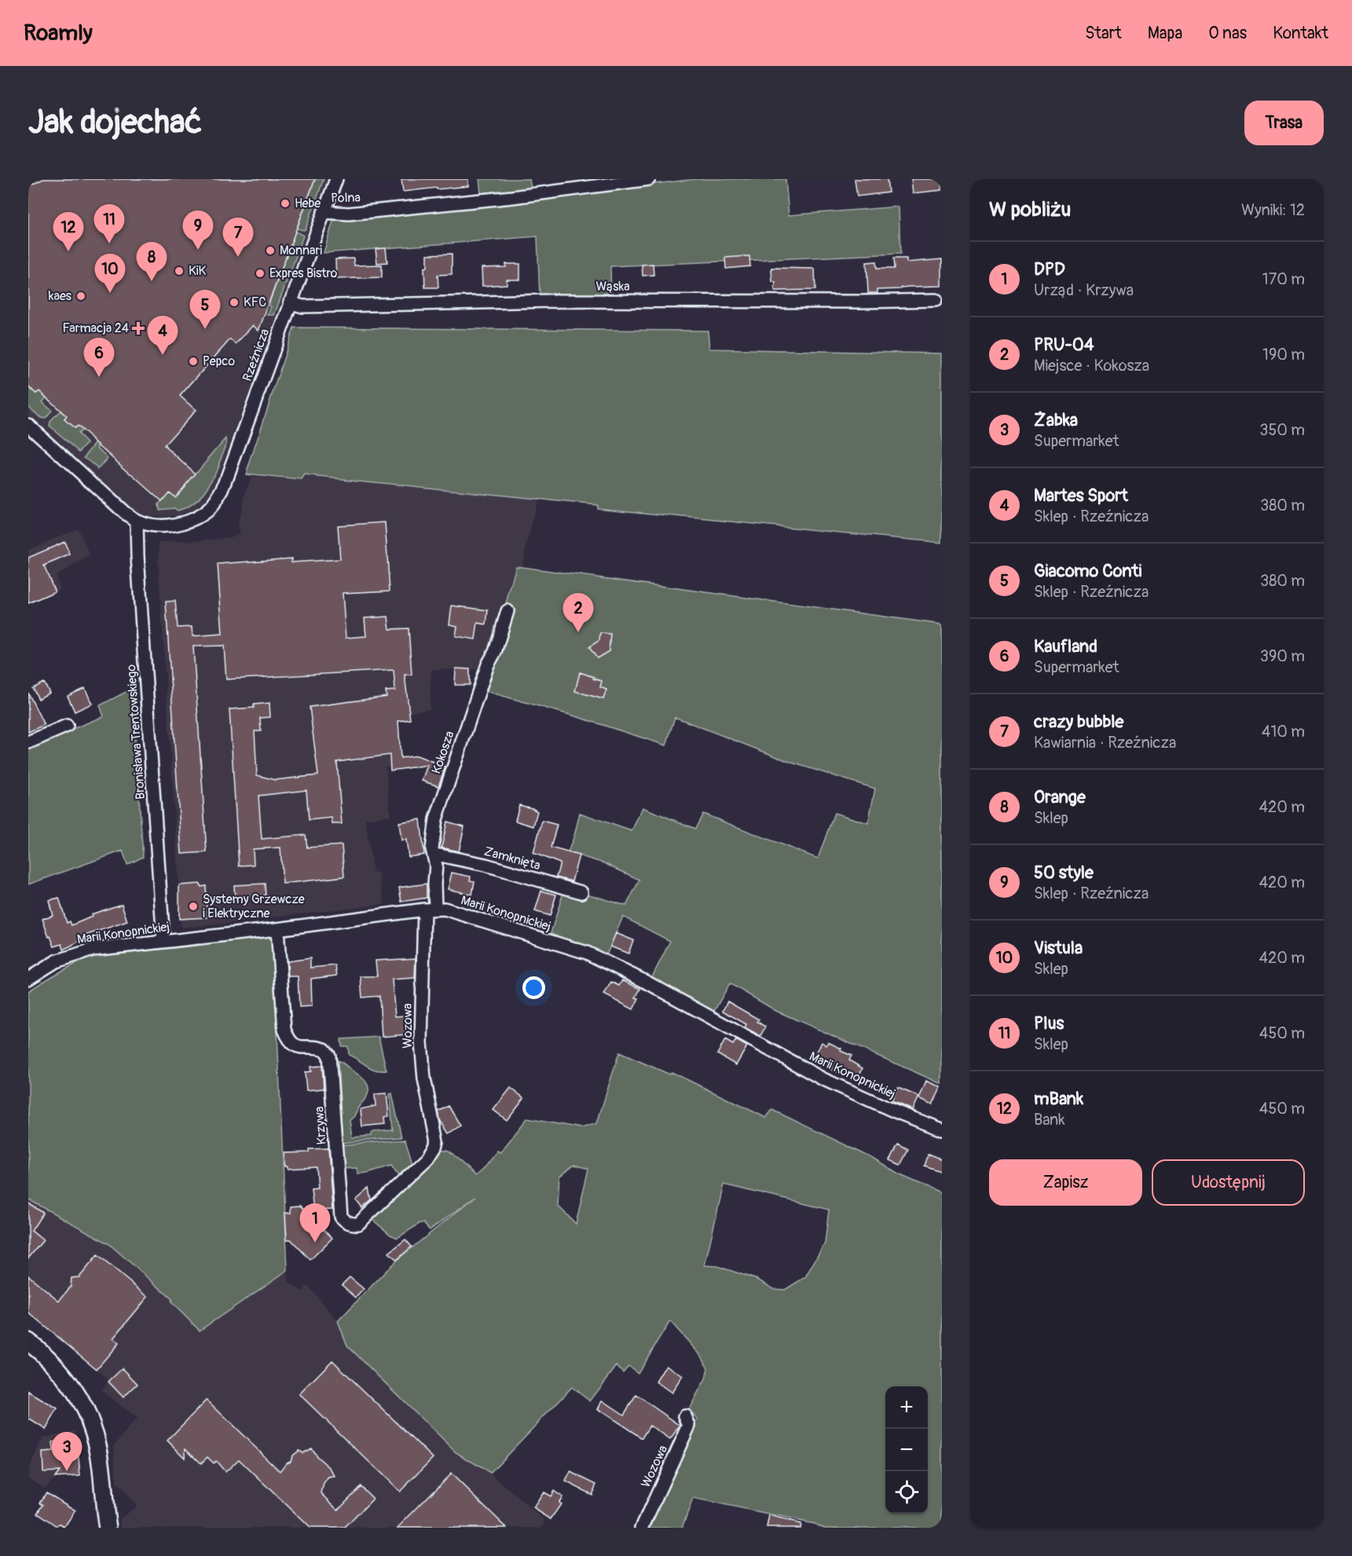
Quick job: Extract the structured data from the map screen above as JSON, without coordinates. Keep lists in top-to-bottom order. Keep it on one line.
{"streets":{"street":["Polna","Wąska","Rzeźnicza","Bronisława Trentowskiego","Kokosza","Zamknięta","Marii Konopnickiej","Wozowa","Krzywa"]},"crossings":[["Polna","Rzeźnicza"],["Wąska","Rzeźnicza"],["Rzeźnicza","Bronisława Trentowskiego"],["Bronisława Trentowskiego","Marii Konopnickiej"],["Kokosza","Zamknięta"],["Kokosza","Marii Konopnickiej"],["Kokosza","Wozowa"],["Marii Konopnickiej","Wozowa"],["Marii Konopnickiej","Krzywa"],["Wozowa","Krzywa"]],"places":{"other":["Hebe","Monnari","KiK","Expres Bistro","kaes","KFC","Pepco","Systemy Grzewcze i Elektryczne"],"health":["Farmacja 24"]},"page":{"header":"Roamly","nav":["Start","Mapa","O nas","Kontakt"],"buttons":["Trasa",["Zapisz","Udostępnij"]],"title":"Jak dojechać","heading":["W pobliżu","Wyniki: 12"],"pins":["11","9","12","7","8","10","5","4","6","2","1","3"],"list":[{"mark":"1","name":"DPD","note":"Urząd · Krzywa","value":"170 m"},{"mark":"2","name":"PRU-04","note":"Miejsce · Kokosza","value":"190 m"},{"mark":"3","name":"Żabka","note":"Supermarket","value":"350 m"},{"mark":"4","name":"Martes Sport","note":"Sklep · Rzeźnicza","value":"380 m"},{"mark":"5","name":"Giacomo Conti","note":"Sklep · Rzeźnicza","value":"380 m"},{"mark":"6","name":"Kaufland","note":"Supermarket","value":"390 m"},{"mark":"7","name":"crazy bubble","note":"Kawiarnia · Rzeźnicza","value":"410 m"},{"mark":"8","name":"Orange","note":"Sklep","value":"420 m"},{"mark":"9","name":"50 style","note":"Sklep · Rzeźnicza","value":"420 m"},{"mark":"10","name":"Vistula","note":"Sklep","value":"420 m"},{"mark":"11","name":"Plus","note":"Sklep","value":"450 m"},{"mark":"12","name":"mBank","note":"Bank","value":"450 m"}],"map_buttons":["+","−"]}}
